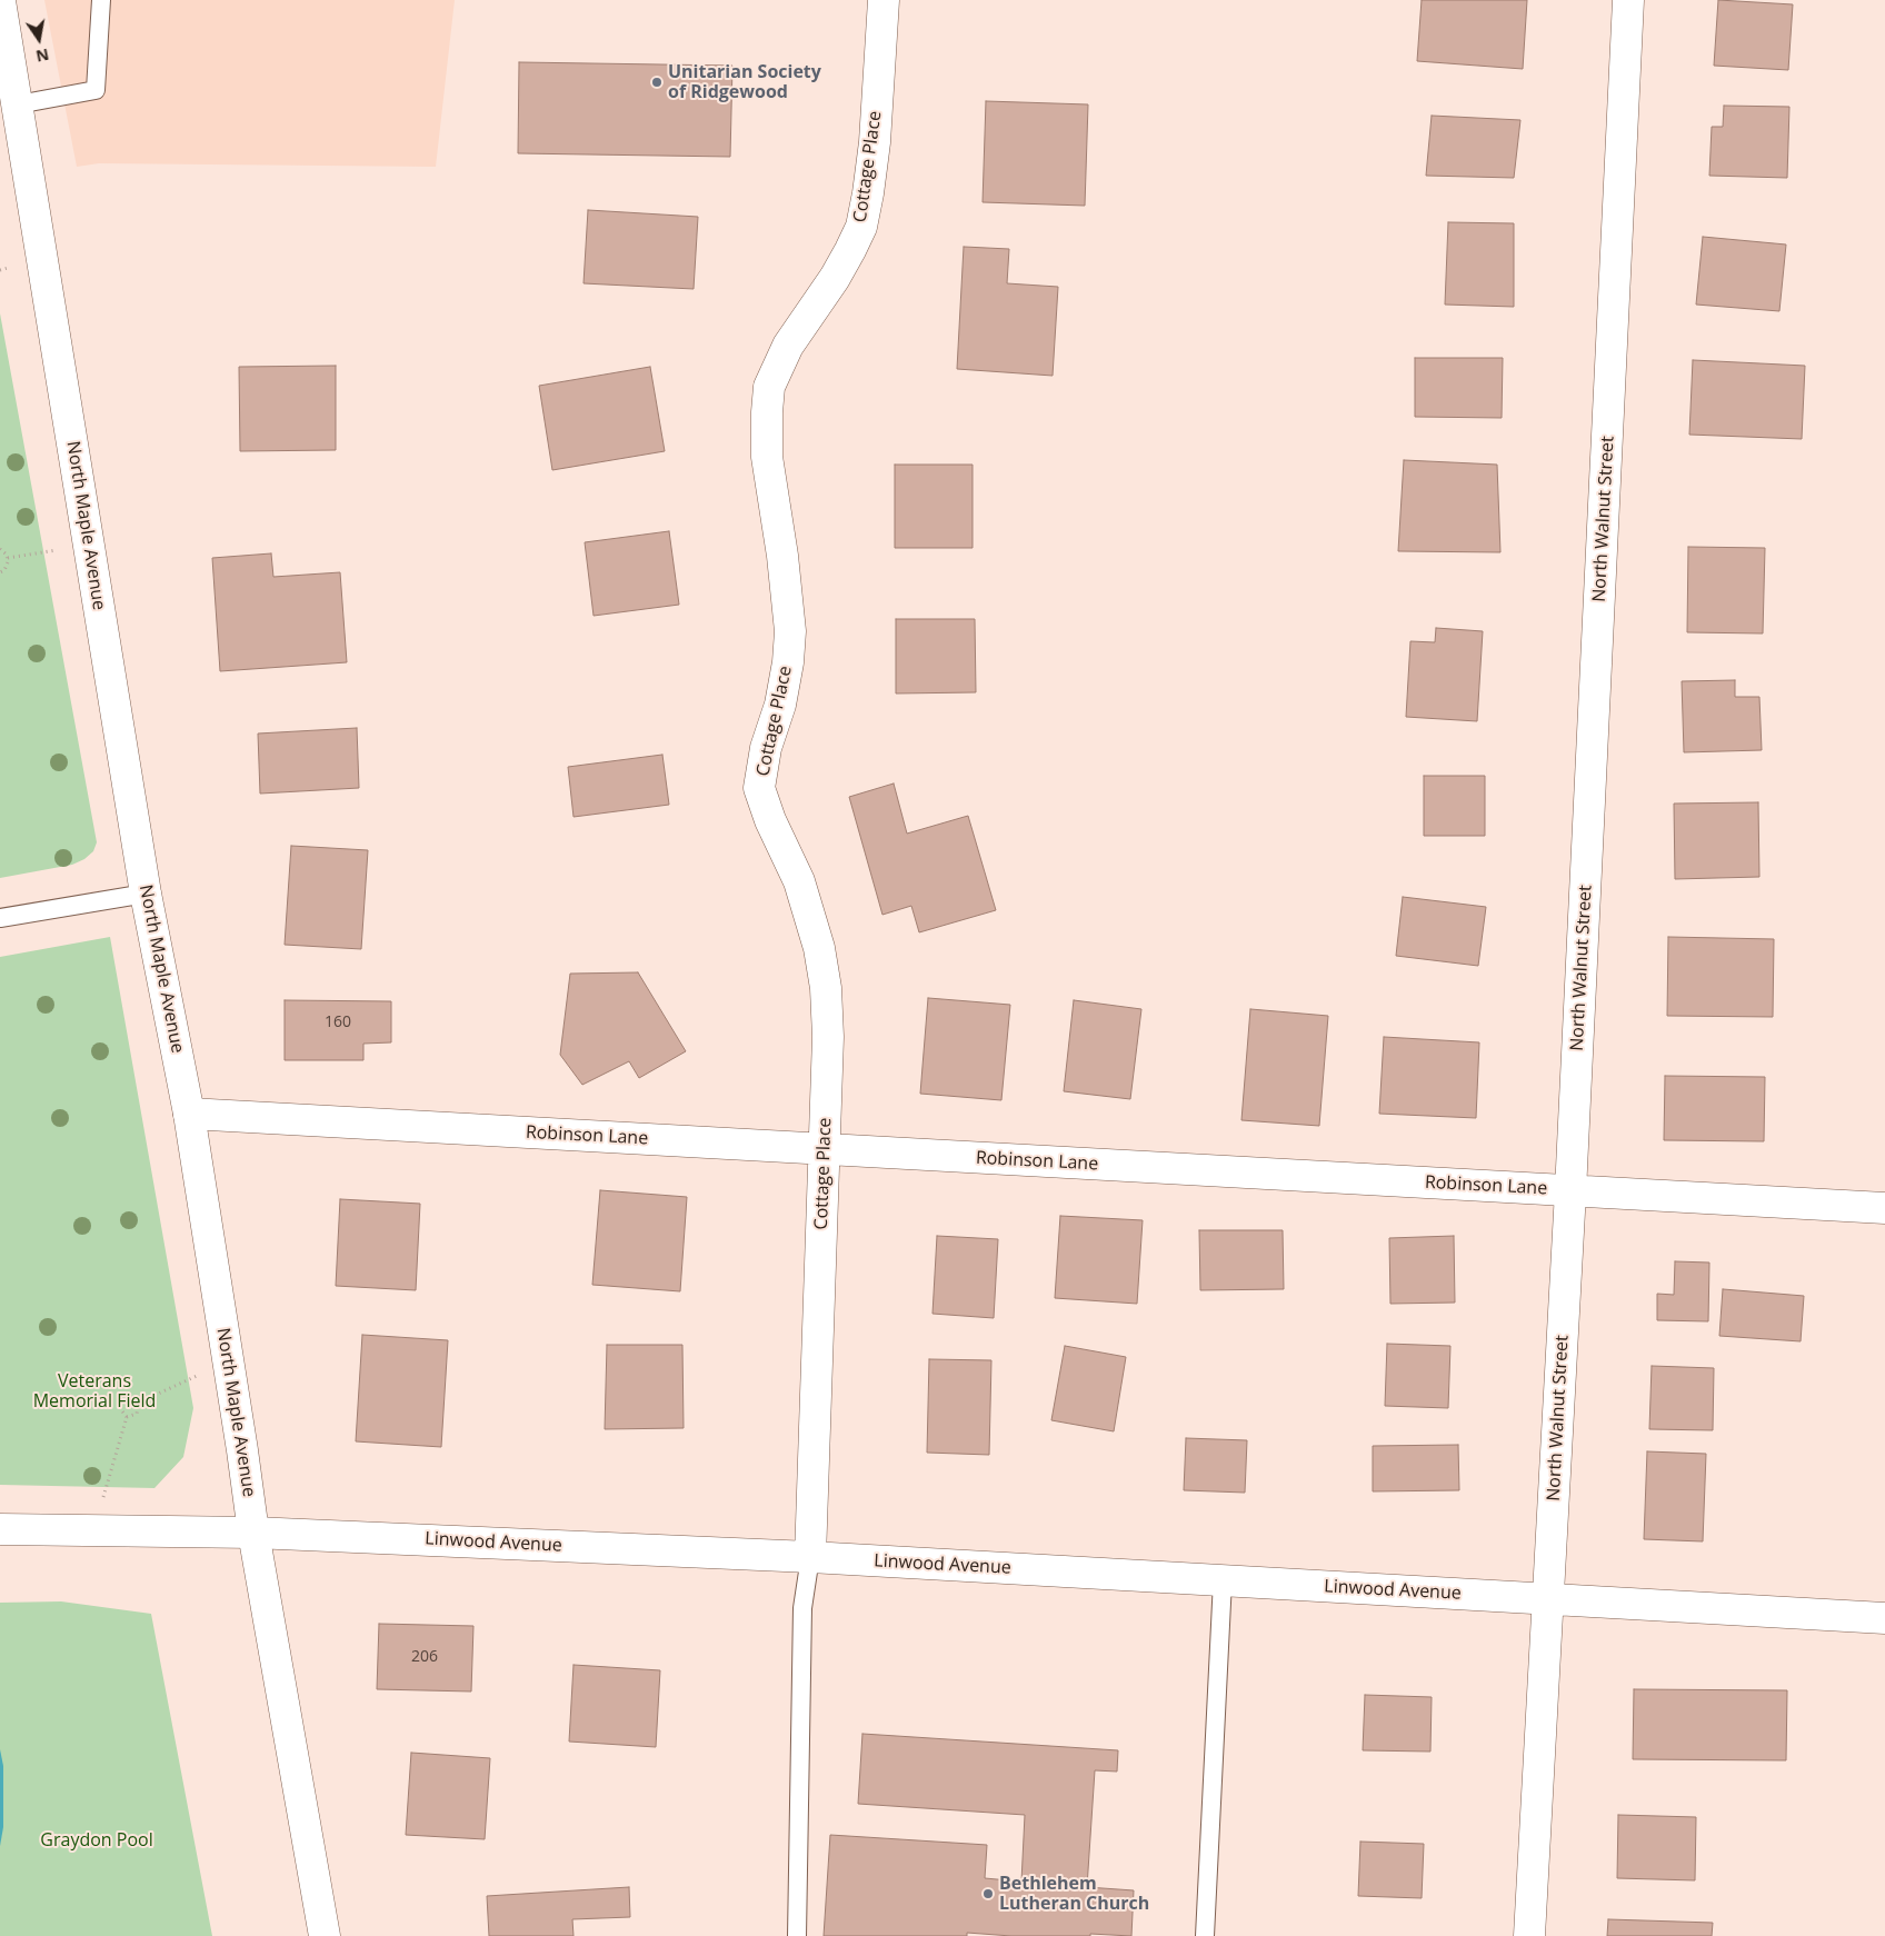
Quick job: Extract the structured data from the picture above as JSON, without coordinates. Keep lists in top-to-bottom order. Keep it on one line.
{"streets":{"street":["Cottage Place","North Walnut Street","North Maple Avenue","Robinson Lane","Linwood Avenue"]},"crossings":[["Cottage Place","Robinson Lane"],["Cottage Place","Linwood Avenue"],["North Walnut Street","Robinson Lane"],["North Walnut Street","Linwood Avenue"],["North Maple Avenue","Robinson Lane"],["North Maple Avenue","Linwood Avenue"]],"parks":["Veterans Memorial Field","Graydon Pool"],"places":["Unitarian Society of Ridgewood","Bethlehem Lutheran Church"],"house_numbers":["160","206"],"north":"bottom"}
